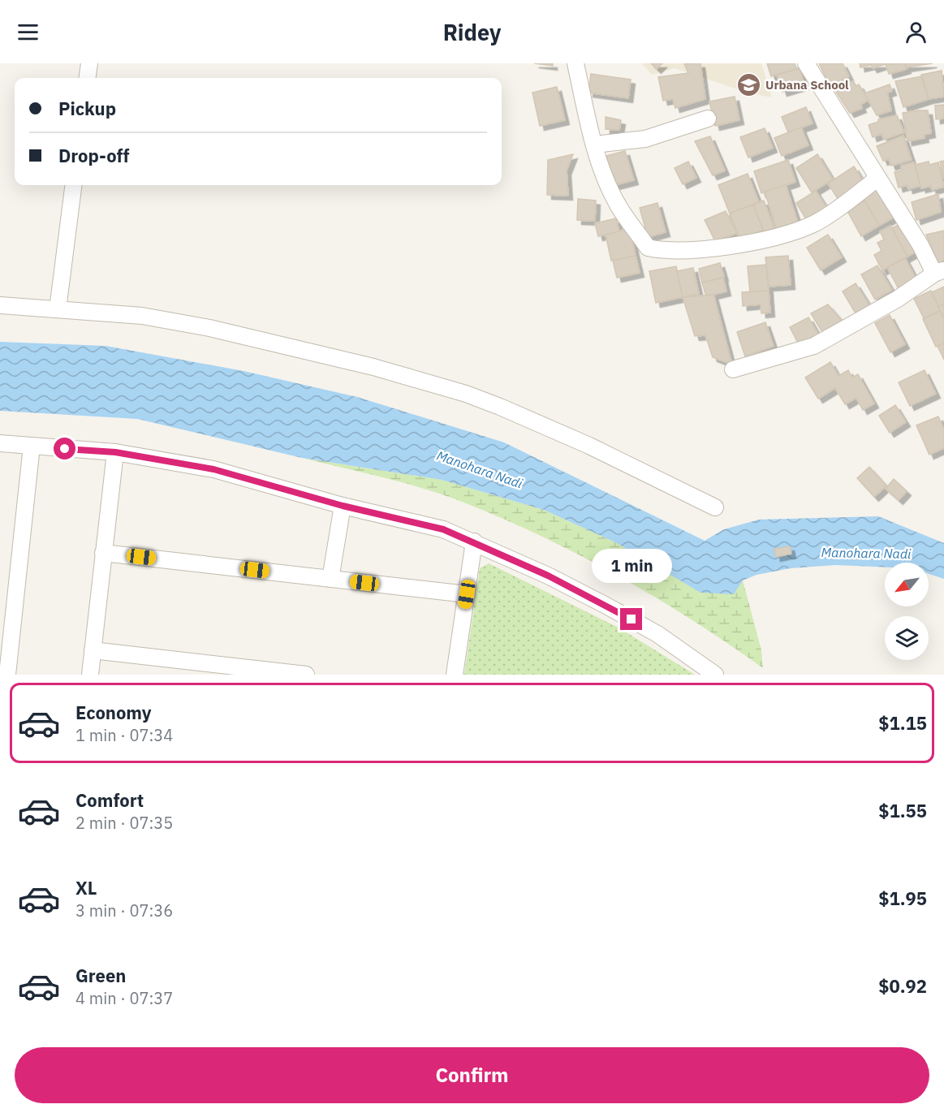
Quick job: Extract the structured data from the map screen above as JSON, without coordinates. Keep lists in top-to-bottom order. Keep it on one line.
{"water":["Manohara Nadi"],"places":{"school or university":["Urbana School"]},"north":"bottom left","page":{"header":"Ridey","banner":["Pickup","Drop-off"],"bubble":"1 min","list":[{"name":"Economy","note":"1 min · 07:34","value":"$1.15"},{"name":"Comfort","note":"2 min · 07:35","value":"$1.55"},{"name":"XL","note":"3 min · 07:36","value":"$1.95"},{"name":"Green","note":"4 min · 07:37","value":"$0.92"}],"buttons":"Confirm"}}
